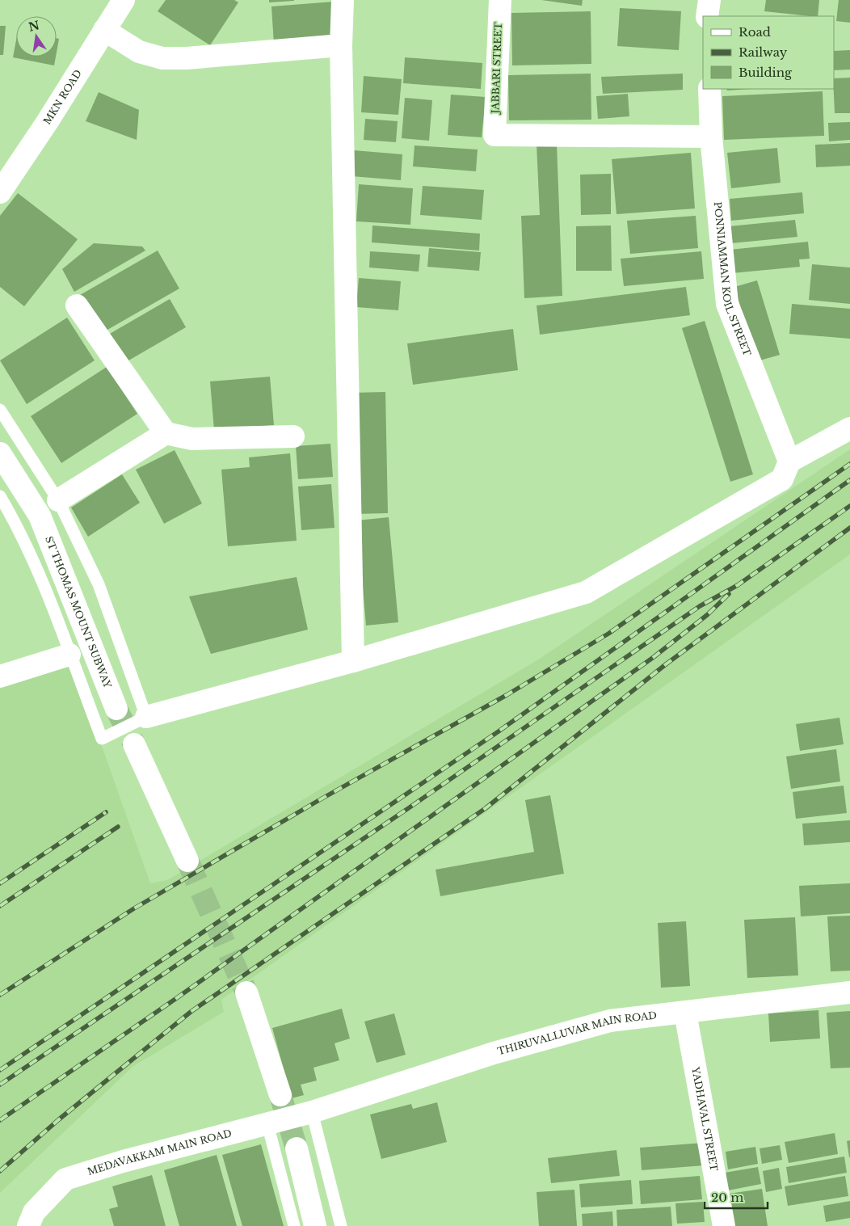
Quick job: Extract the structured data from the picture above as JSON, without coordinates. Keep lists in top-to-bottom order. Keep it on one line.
{"streets":{"street":["JABBARI STREET","MKN ROAD","PONNIAMMAN KOIL STREET","ST THOMAS MOUNT SUBWAY","THIRUVALLUVAR MAIN ROAD","YADHAVAL STREET","MEDAVAKKAM MAIN ROAD"]},"crossings":[["JABBARI STREET","PONNIAMMAN KOIL STREET"],["THIRUVALLUVAR MAIN ROAD","YADHAVAL STREET"],["THIRUVALLUVAR MAIN ROAD","MEDAVAKKAM MAIN ROAD"]],"legend":["Road","Railway","Building"],"scale_bar":"20 m","north":"top"}
